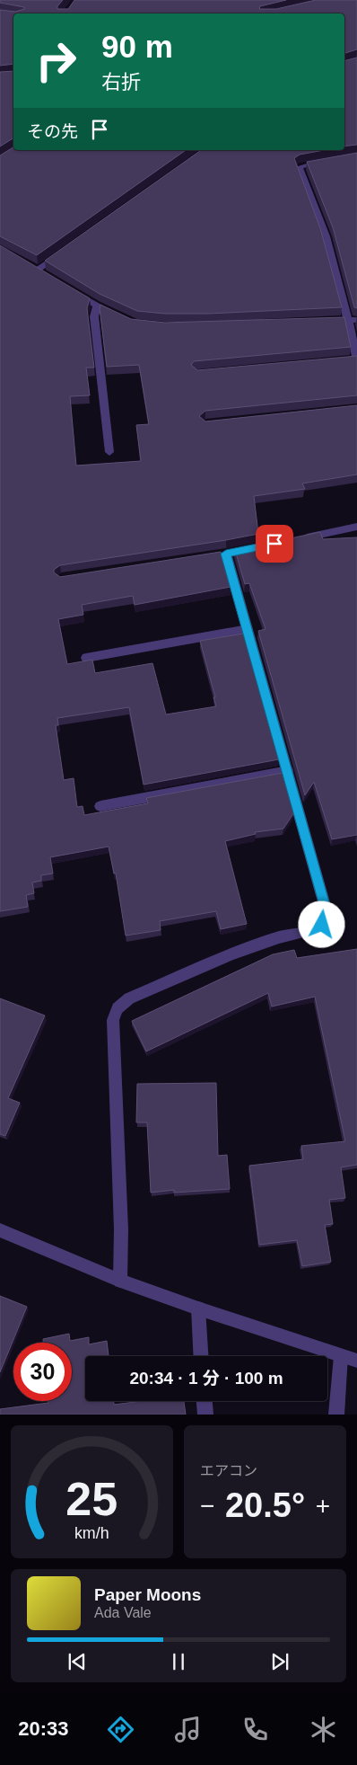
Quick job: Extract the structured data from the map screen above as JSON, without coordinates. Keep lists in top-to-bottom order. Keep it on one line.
{"page":{"turn":["90 m","右折"],"then":"その先","limit":"30","trip":"20:34 · 1 分 · 100 m","tile":"エアコン","heat":["−","20.5°","+"],"song":["Paper Moons","Ada Vale"],"tabs":"20:33","gauge":["25","km/h"]}}
